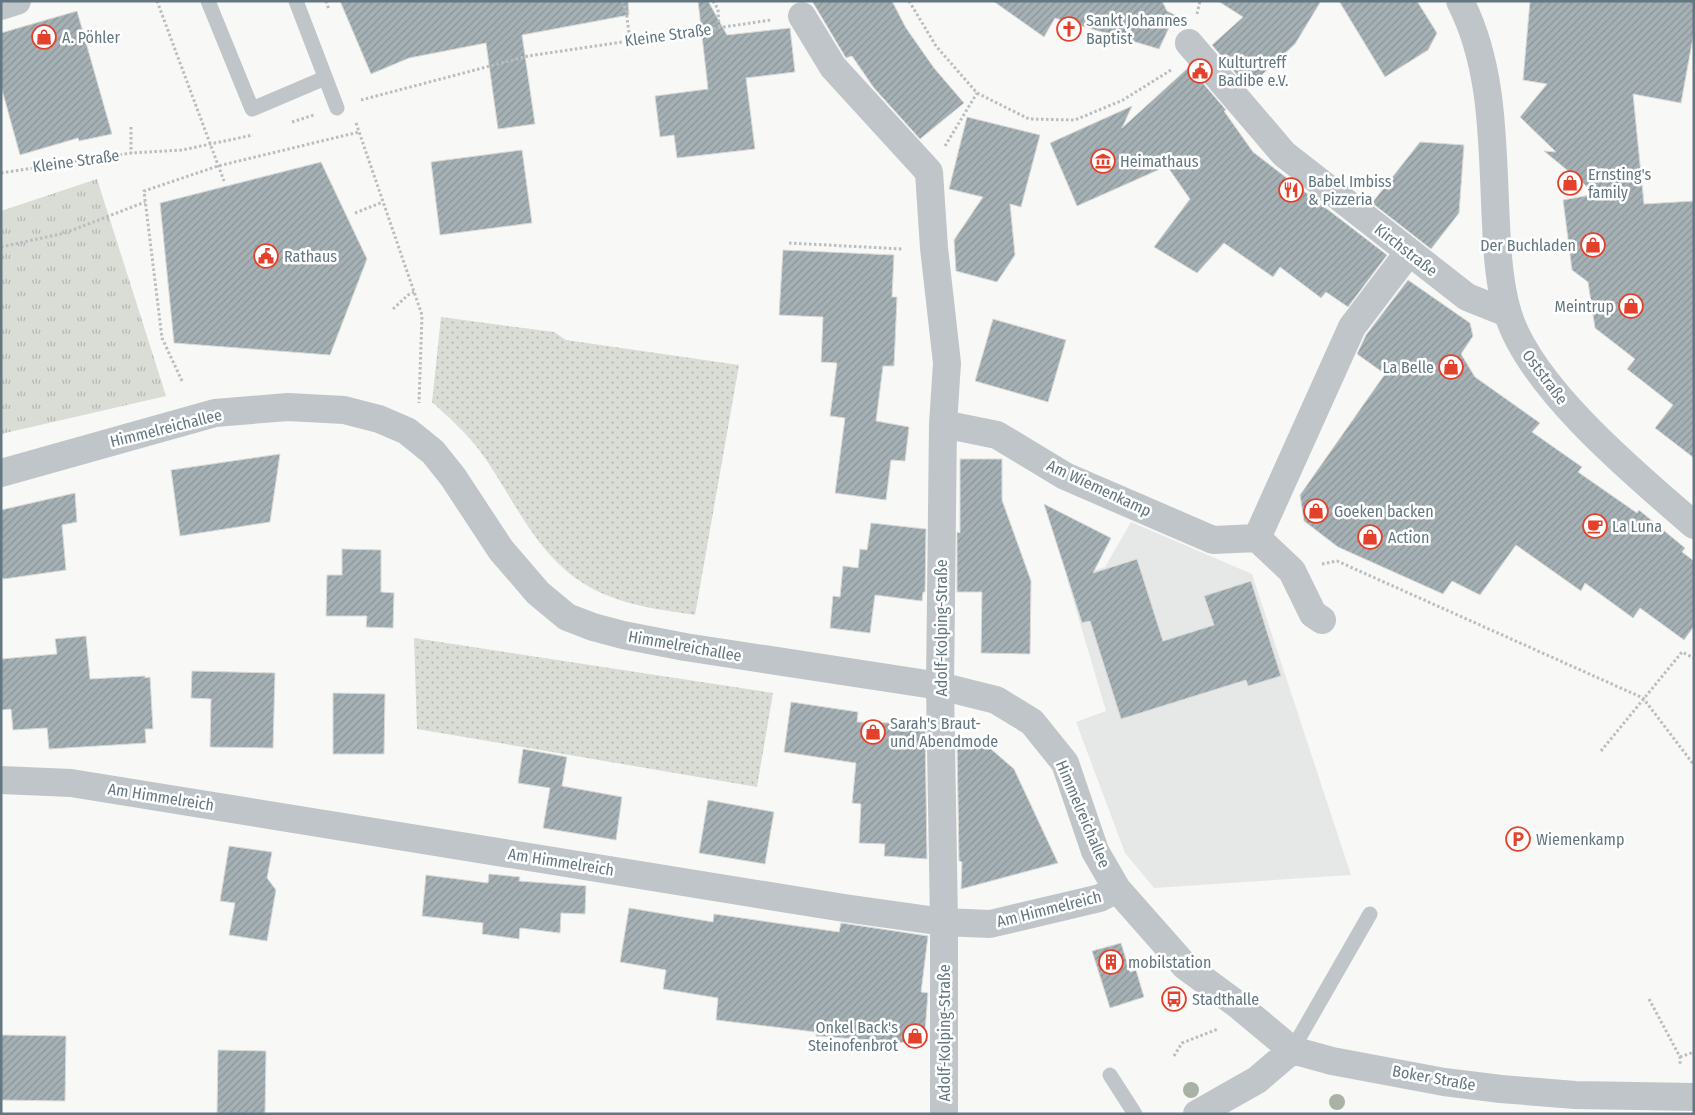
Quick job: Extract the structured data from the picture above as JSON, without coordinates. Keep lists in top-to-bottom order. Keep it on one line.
{"streets":{"street":["Kirchstraße","Oststraße","Himmelreichallee","Am Wiemenkamp","Adolf-Kolping-Straße","Am Himmelreich","Boker Straße"],"path":["Kleine Straße"]},"crossings":[["Kirchstraße","Oststraße"],["Himmelreichallee","Adolf-Kolping-Straße"],["Himmelreichallee","Am Himmelreich"],["Himmelreichallee","Boker Straße"],["Am Wiemenkamp","Adolf-Kolping-Straße"],["Adolf-Kolping-Straße","Am Himmelreich"]],"places":{"church":["Sankt Johannes Baptist"],"shop":["A. Pöhler","Ernsting's family","Der Buchladen","Meintrup","La Belle","Goeken backen","Action","Sarah's Braut- und Abendmode","Onkel Back's Steinofenbrot"],"public building":["Kulturtreff Badibe e.V.","Rathaus"],"museum":["Heimathaus"],"restaurant":["Babel Imbiss & Pizzeria"],"cafe":["La Luna"],"parking":["Wiemenkamp"],"building":["mobilstation"],"bus stop":["Stadthalle"]}}
